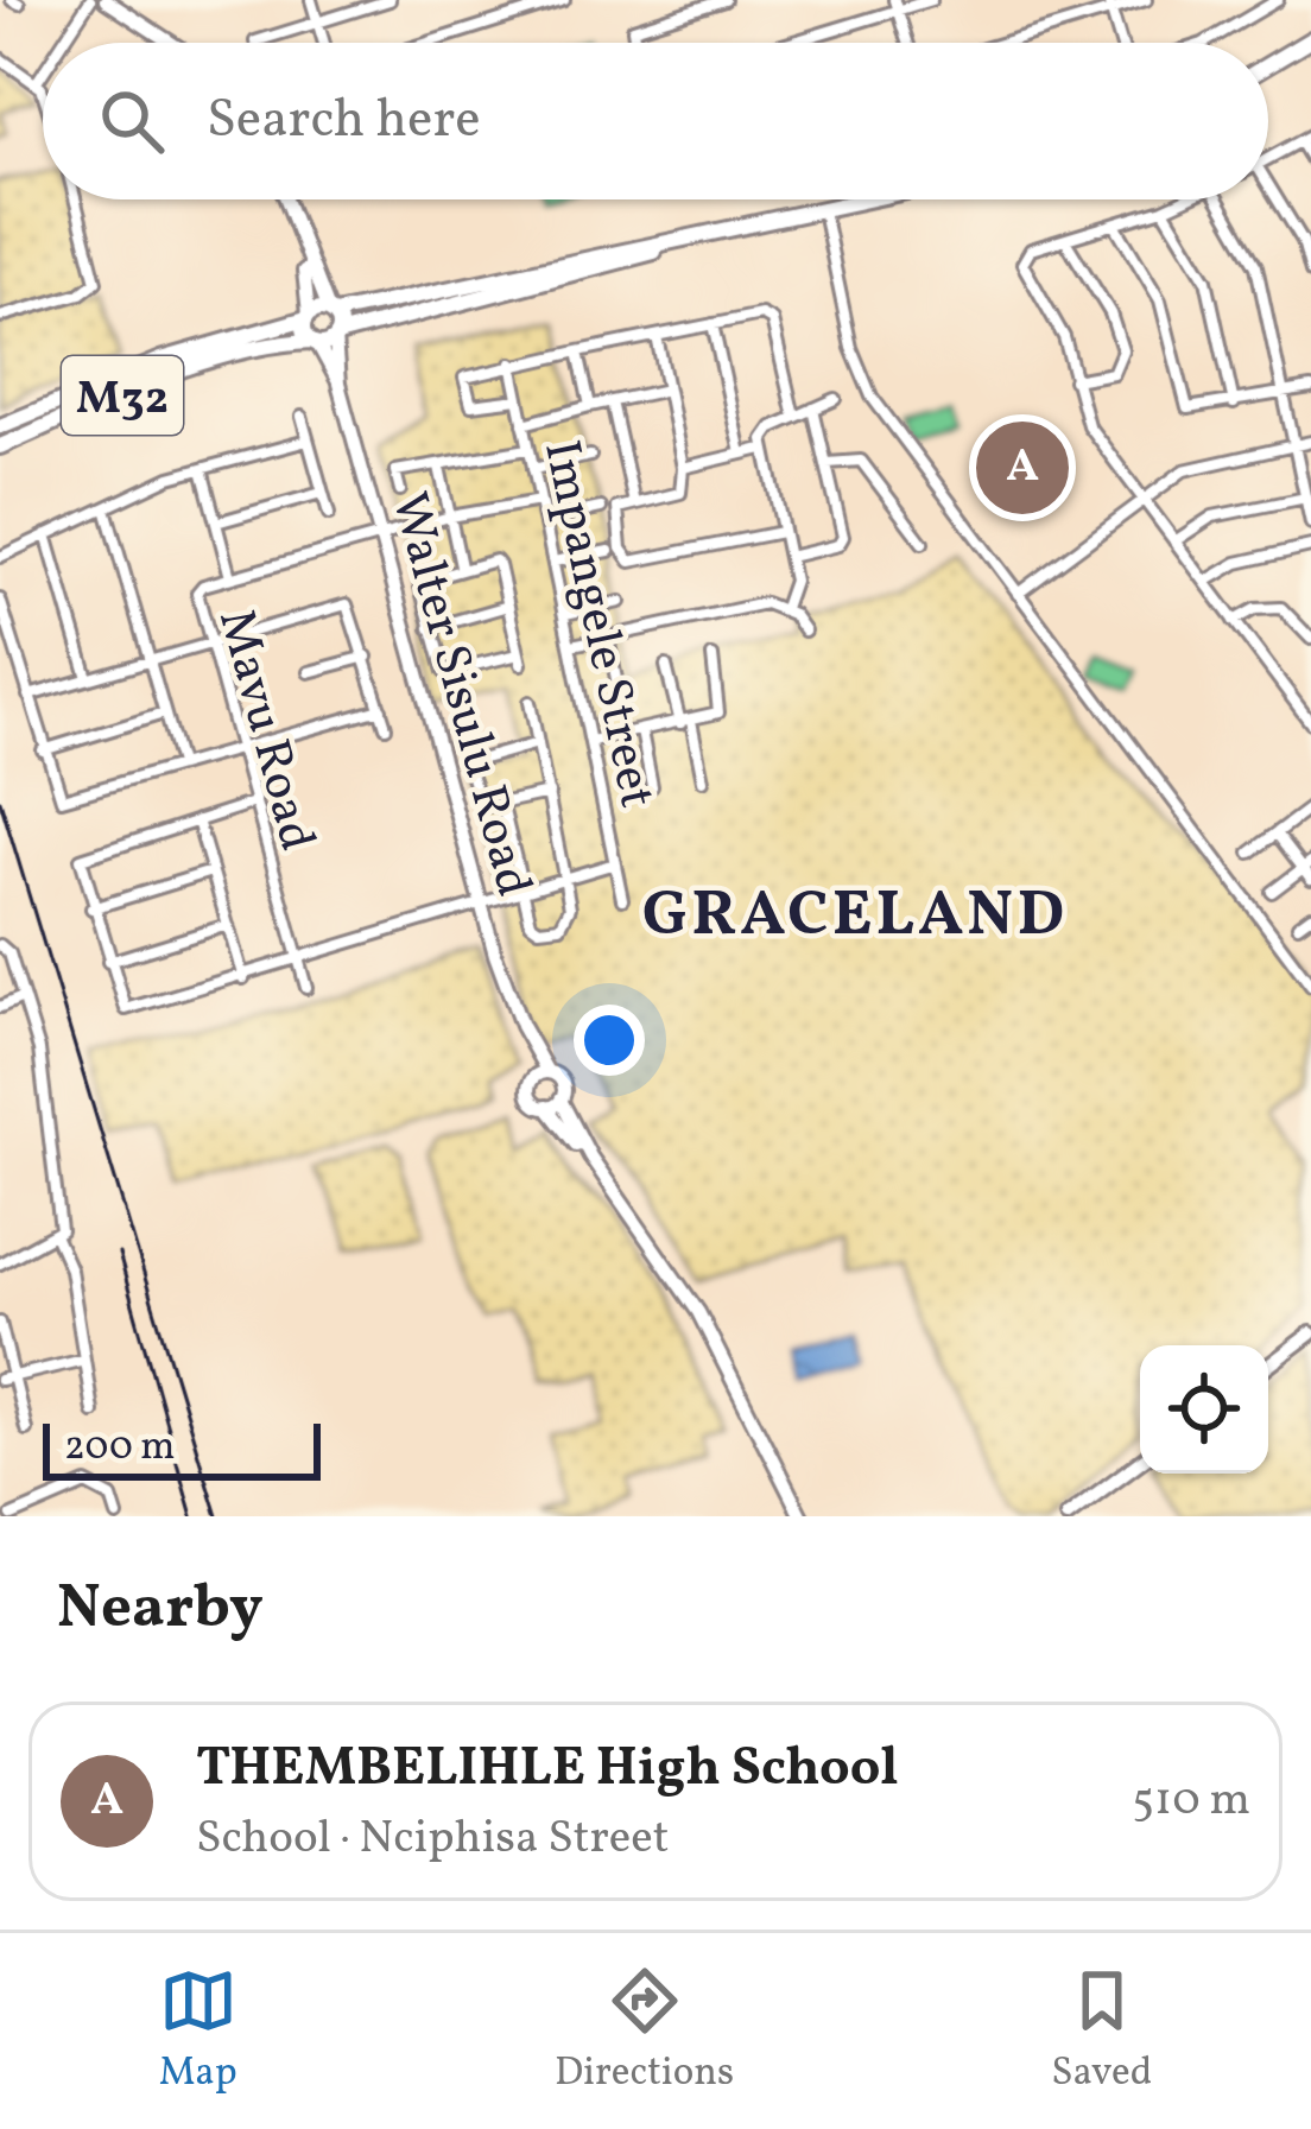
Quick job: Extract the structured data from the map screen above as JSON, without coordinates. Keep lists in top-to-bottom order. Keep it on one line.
{"streets":{"main road":["M32"],"street":["Impangele Street","Walter Sisulu Road","Mavu Road"]},"crossings":[["M32","Walter Sisulu Road"],["Impangele Street","Mavu Road"],["Walter Sisulu Road","Mavu Road"]],"districts":["GRACELAND"],"scale_bar":"200 m","page":{"search":"Search here","pins":"A","scale":"200 m","heading":"Nearby","list":[{"mark":"A","name":"THEMBELIHLE High School","note":"School · Nciphisa Street","value":"510 m"}],"nav":["Map","Directions","Saved"]}}
